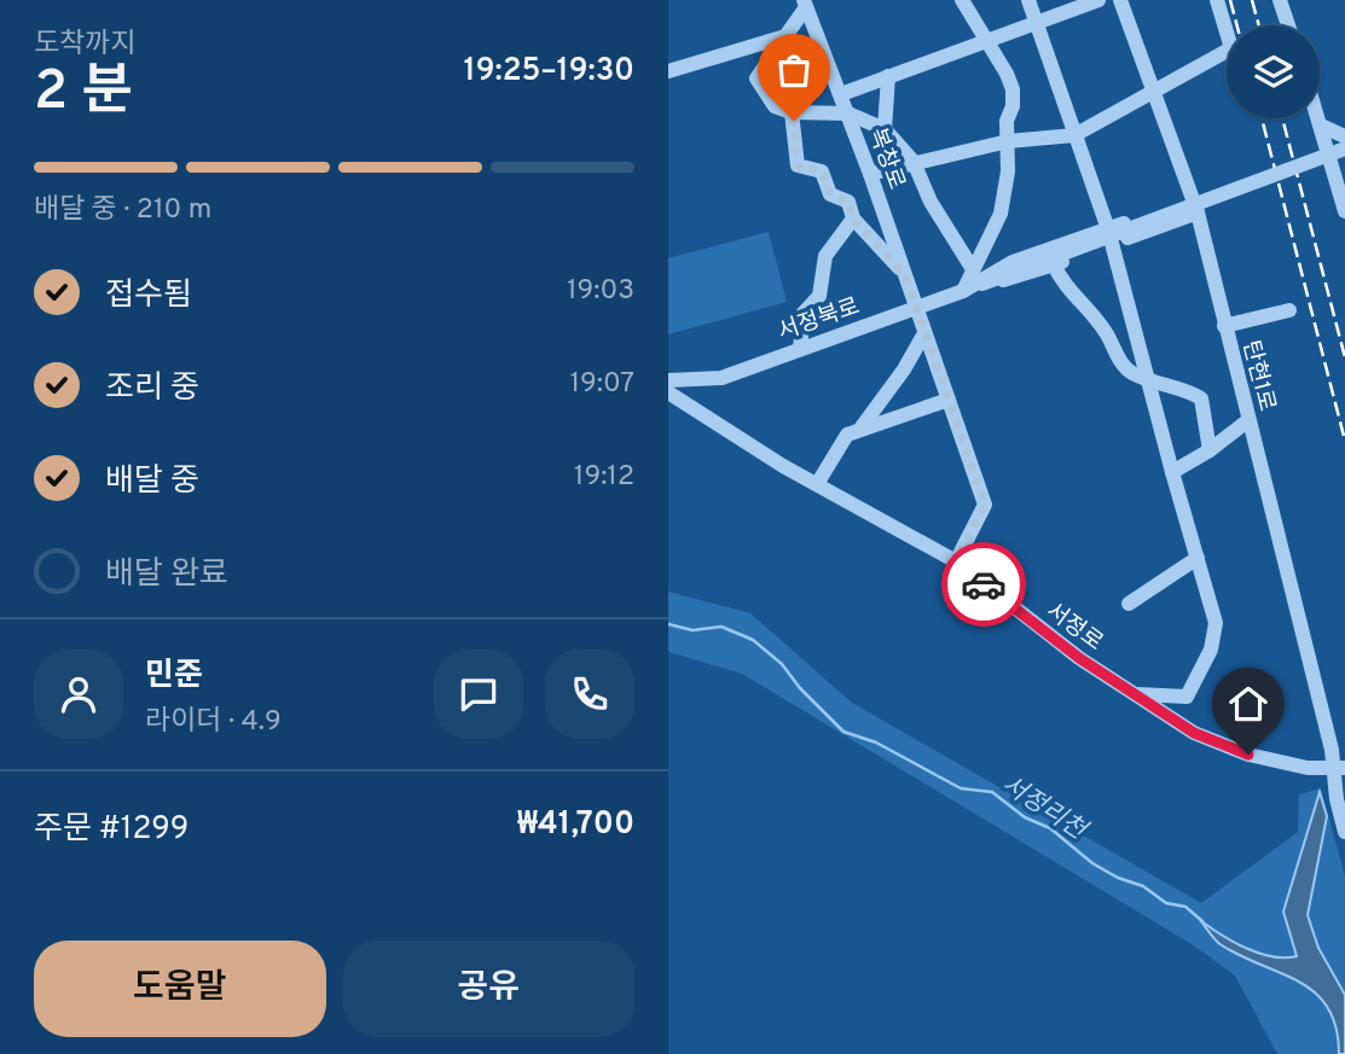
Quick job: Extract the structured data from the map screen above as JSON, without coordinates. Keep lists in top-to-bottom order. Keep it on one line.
{"streets":{"street":["복창로","서정북로","탄현1로","서정로"]},"crossings":[["복창로","서정북로"],["복창로","서정로"],["탄현1로","서정로"]],"water":["서정리천"],"page":{"heading":["2 분","도착까지","19:25–19:30"],"panel":["민준","라이더 · 4.9","주문 #1299","₩41,700"],"bar":"배달 중 · 210 m","list":[["접수됨","19:03"],["조리 중","19:07"],["배달 중","19:12"],"배달 완료"],"buttons":["도움말","공유"]}}
